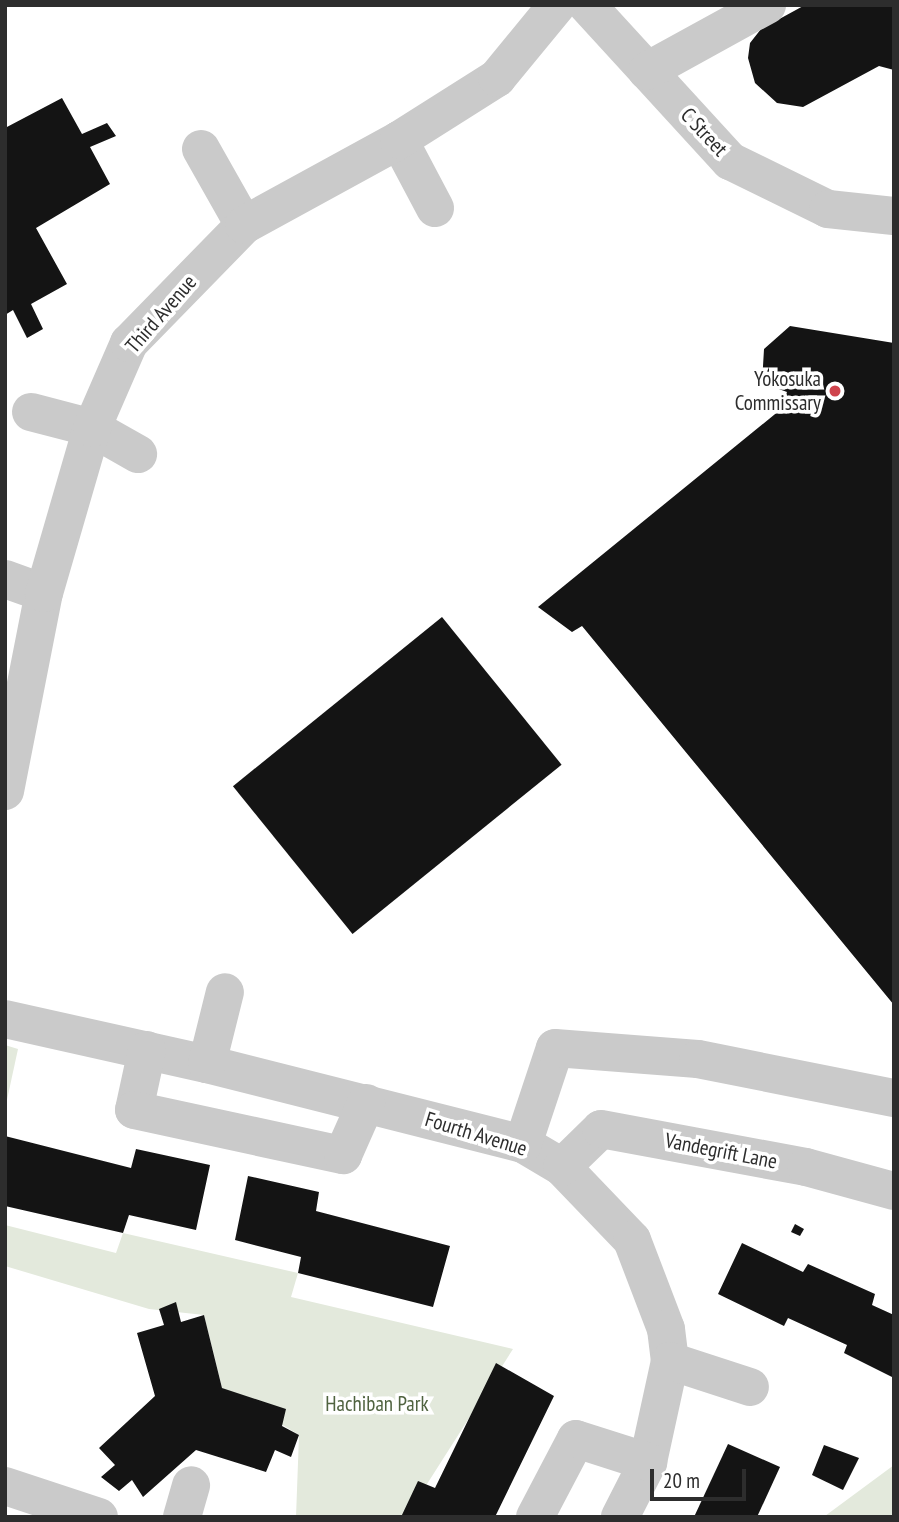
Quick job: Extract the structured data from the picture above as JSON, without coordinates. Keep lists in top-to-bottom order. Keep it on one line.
{"streets":{"street":["C Street","Third Avenue","Fourth Avenue","Vandegrift Lane"]},"crossings":[["Fourth Avenue","Vandegrift Lane"]],"parks":["Hachiban Park"],"places":["Yokosuka Commissary"],"scale_bar":"20 m"}
